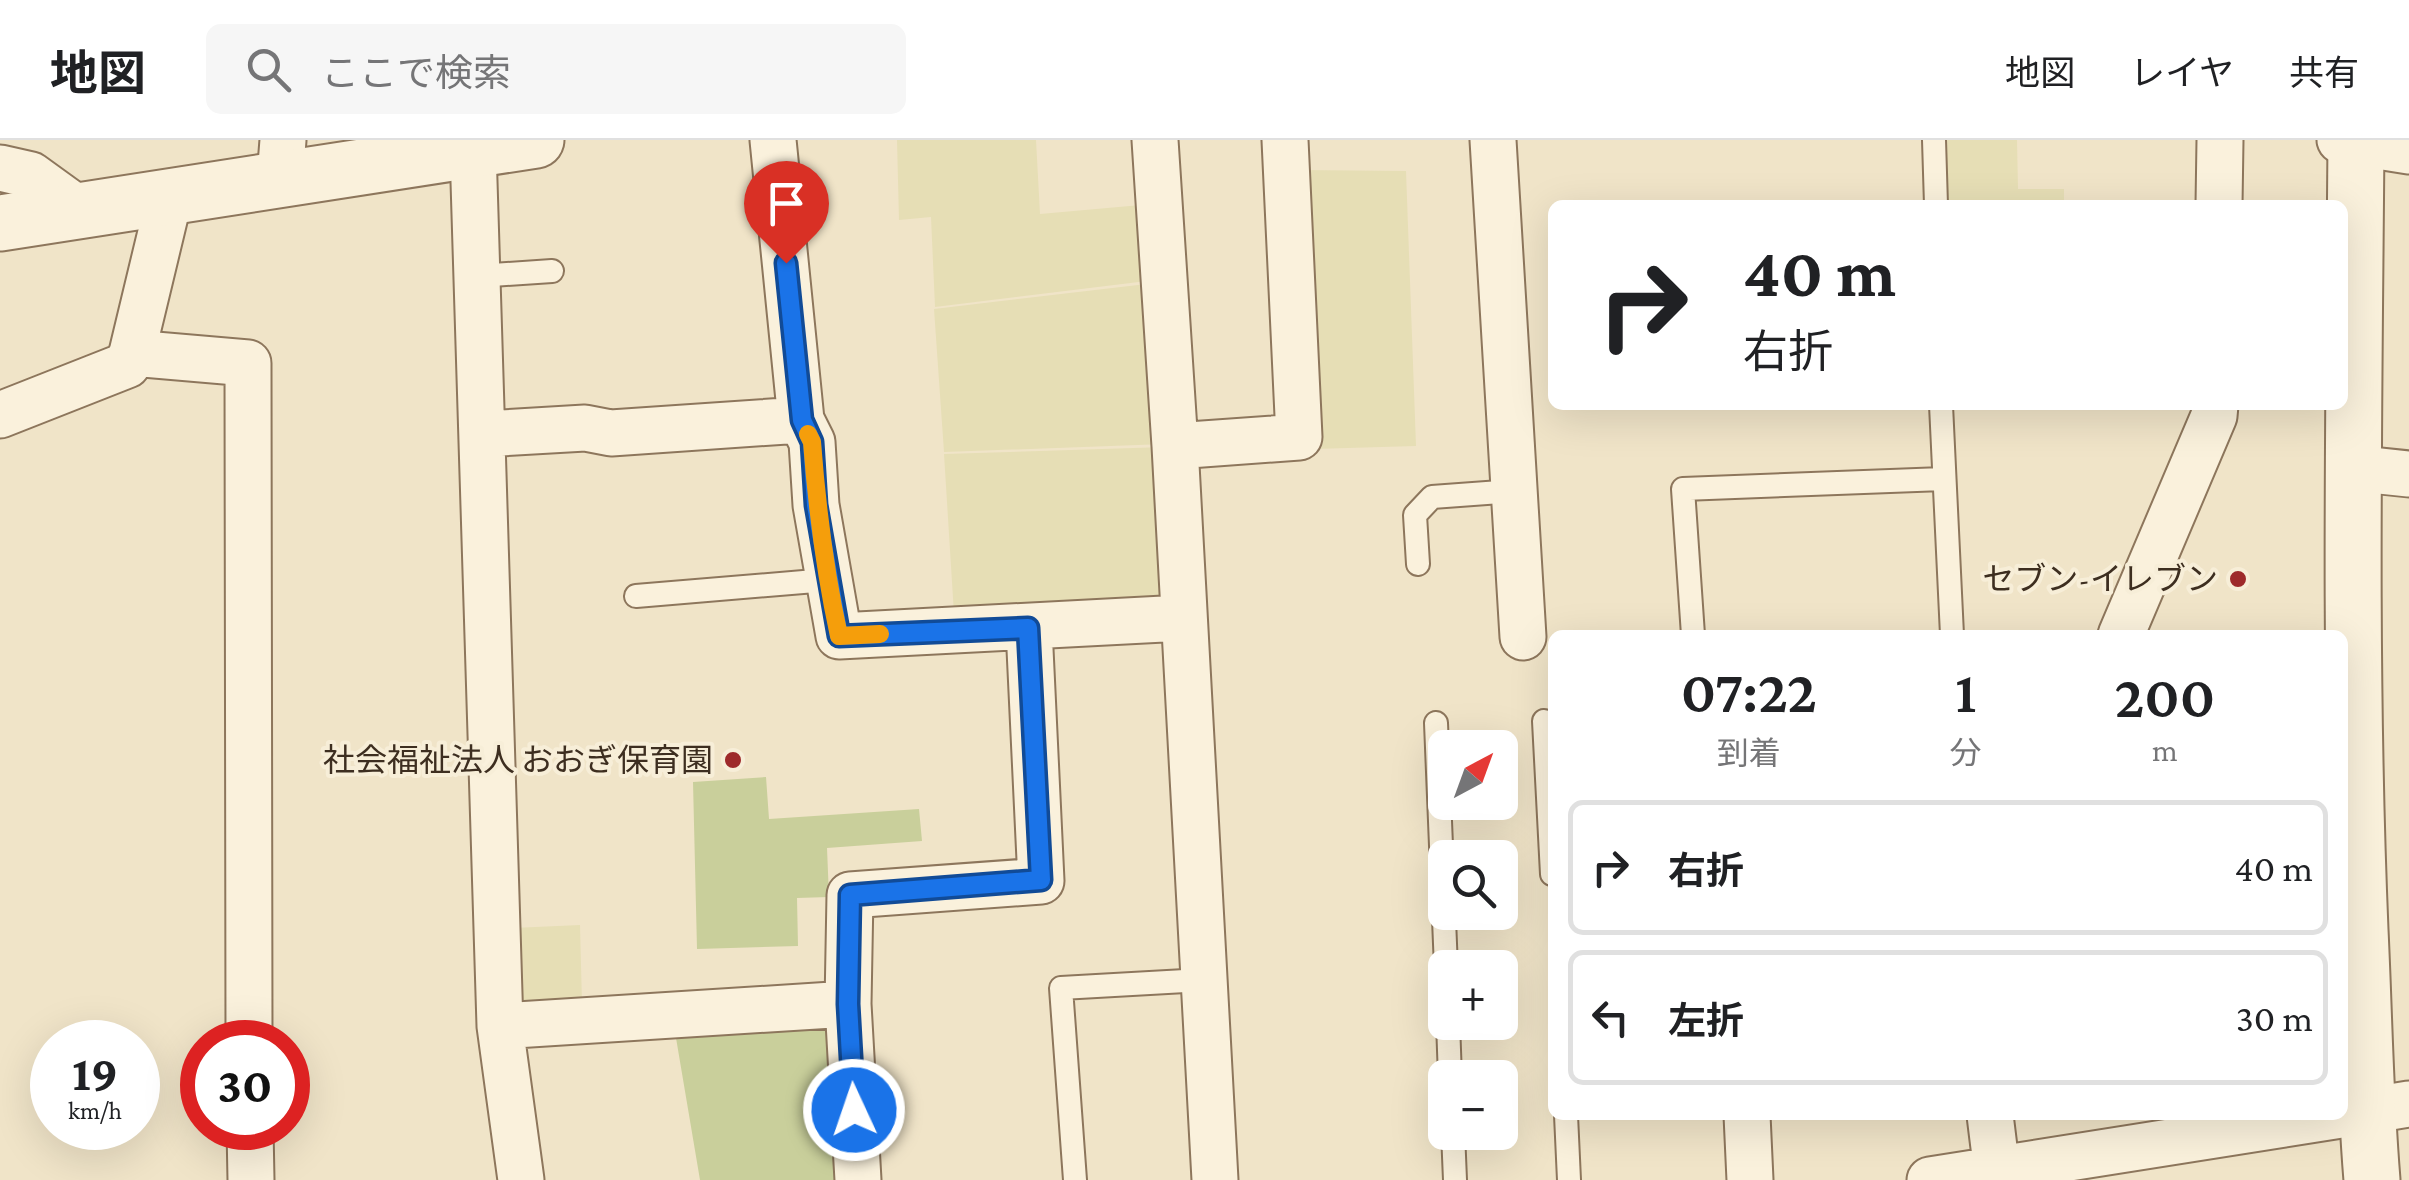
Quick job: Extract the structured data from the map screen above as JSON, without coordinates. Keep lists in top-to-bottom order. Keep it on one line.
{"places":["セブン-イレブン","社会福祉法人 おおぎ保育園"],"north":"top right","page":{"header":"地図","search":"ここで検索","nav":["地図","レイヤ","共有"],"turn":["40 m","右折"],"eta":["07:22","到着","1","分","200","m"],"map_buttons":["+","−"],"list":[{"name":"右折","value":"40 m"},{"name":"左折","value":"30 m"}],"speed":"19 km/h","limit":"30"}}
